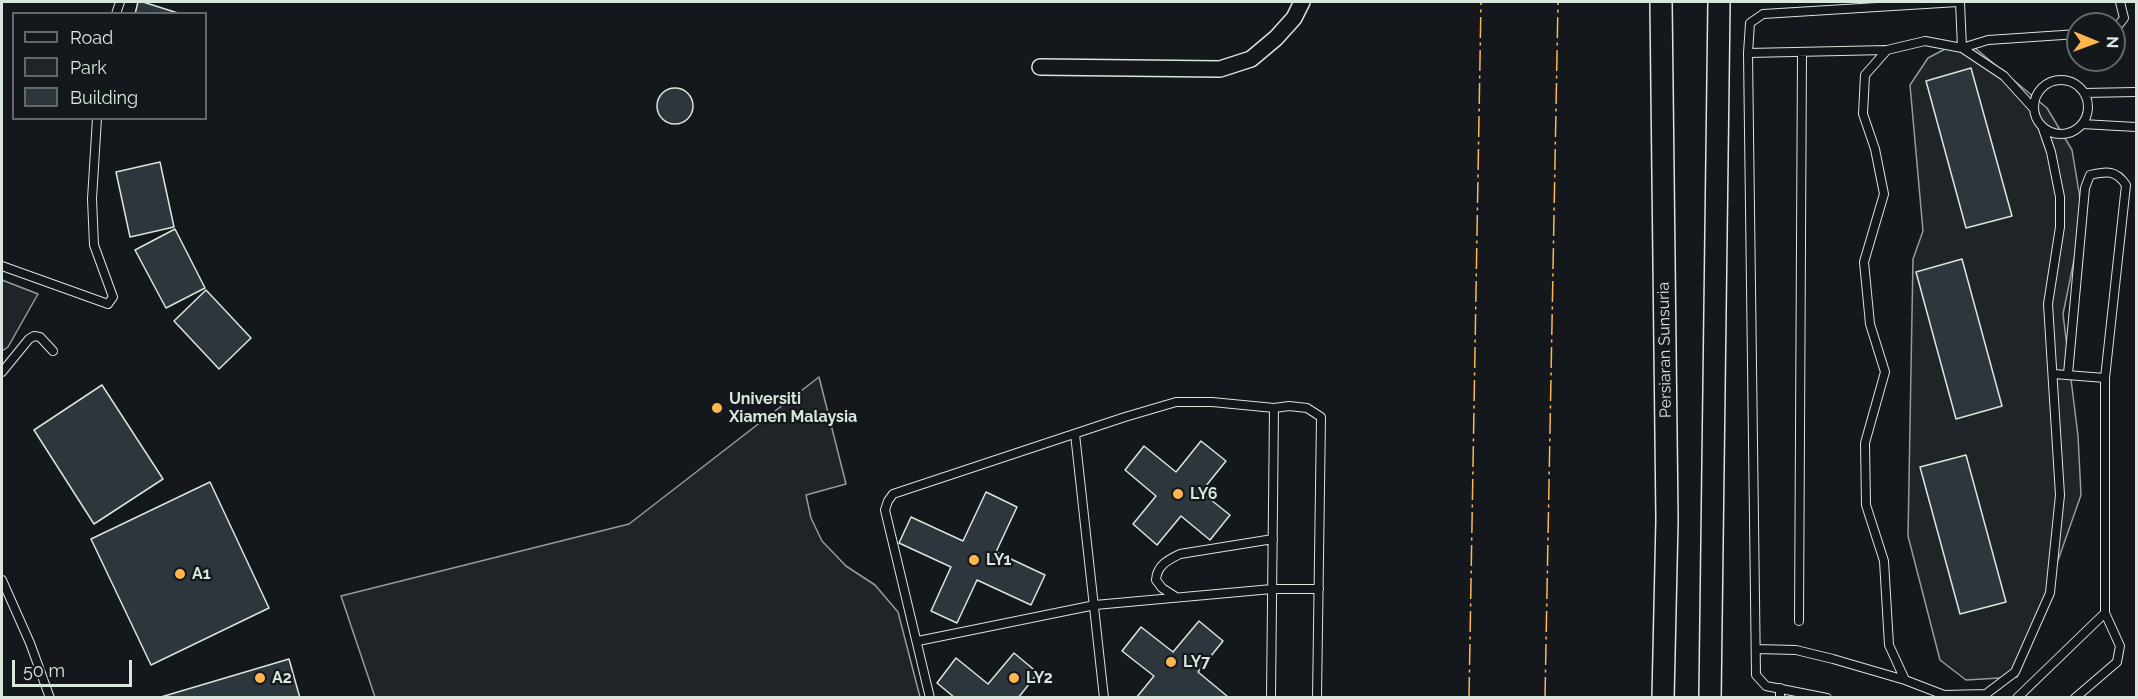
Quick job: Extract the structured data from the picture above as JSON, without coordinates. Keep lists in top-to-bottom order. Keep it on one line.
{"streets":{"street":["Persiaran Sunsuria"]},"places":["Universiti Xiamen Malaysia","LY6","LY1","A1","LY7","A2","LY2"],"legend":["Road","Park","Building"],"scale_bar":"50 m","north":"right"}
